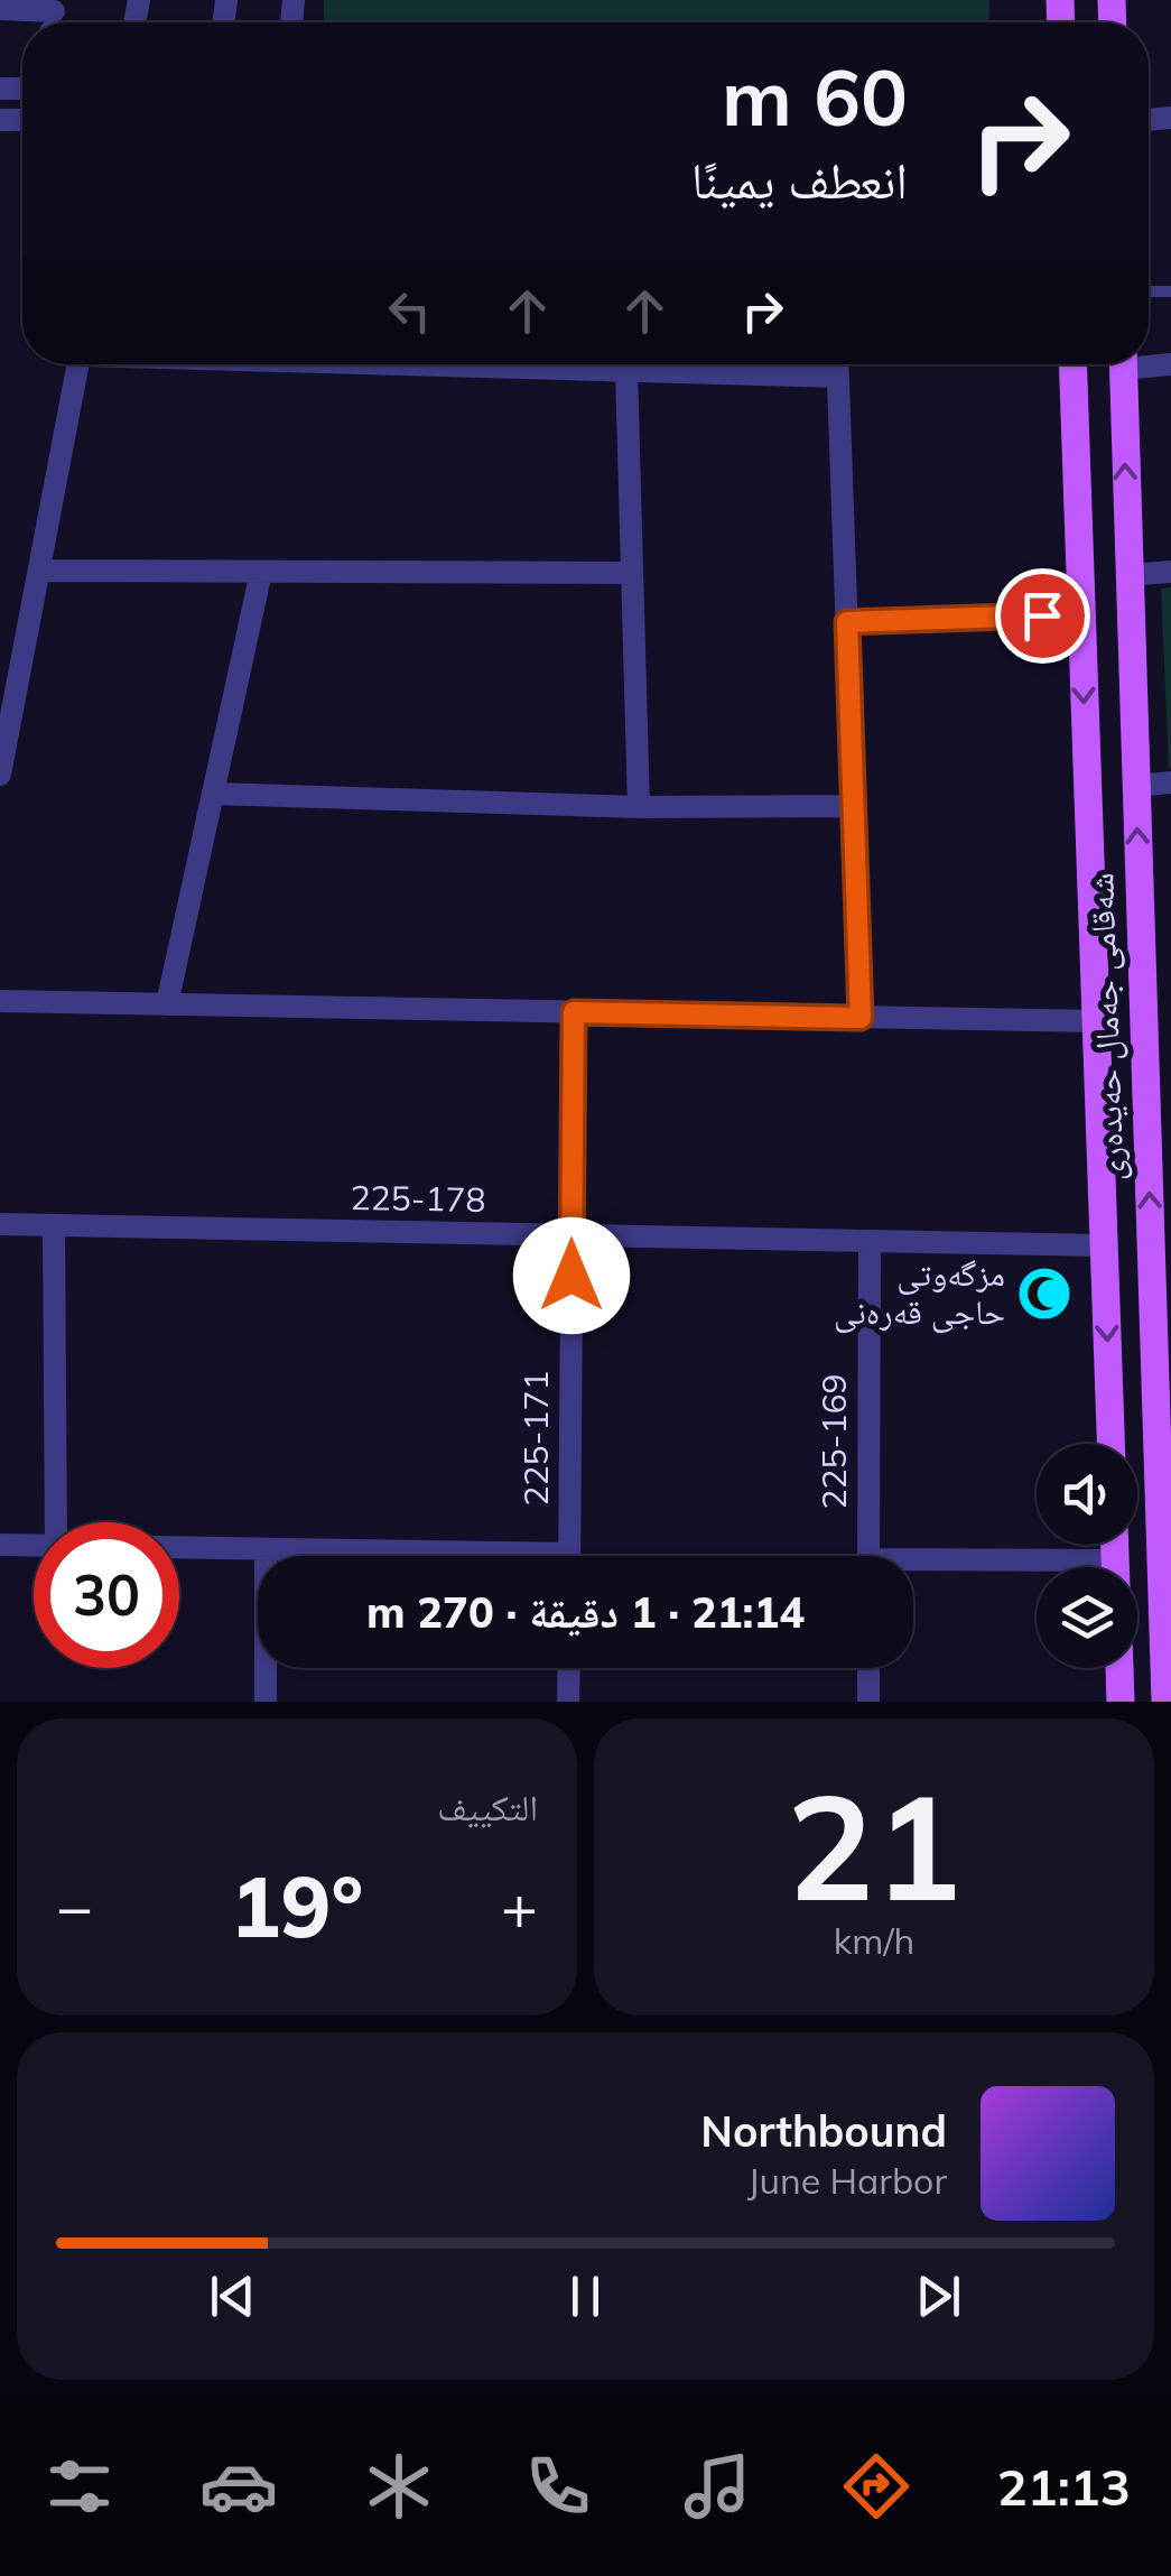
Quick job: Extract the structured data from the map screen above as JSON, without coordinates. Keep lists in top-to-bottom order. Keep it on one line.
{"streets":{"main road":["شەقامی جەمال حەیدەری"],"street":["225-178","225-171","225-169"]},"crossings":[["شەقامی جەمال حەیدەری","225-178"],["225-178","225-171"],["225-178","225-169"]],"places":{"mosque":["مزگەوتی حاجی قەرەنی"]},"page":{"turn":["60 m","انعطف يمينًا"],"limit":"30","trip":"21:14 · 1 دقيقة · 270 m","tile":[["21","km/h"],"التكييف"],"heat":["−","19°","+"],"song":["Northbound","June Harbor"],"tabs":"21:13"}}
